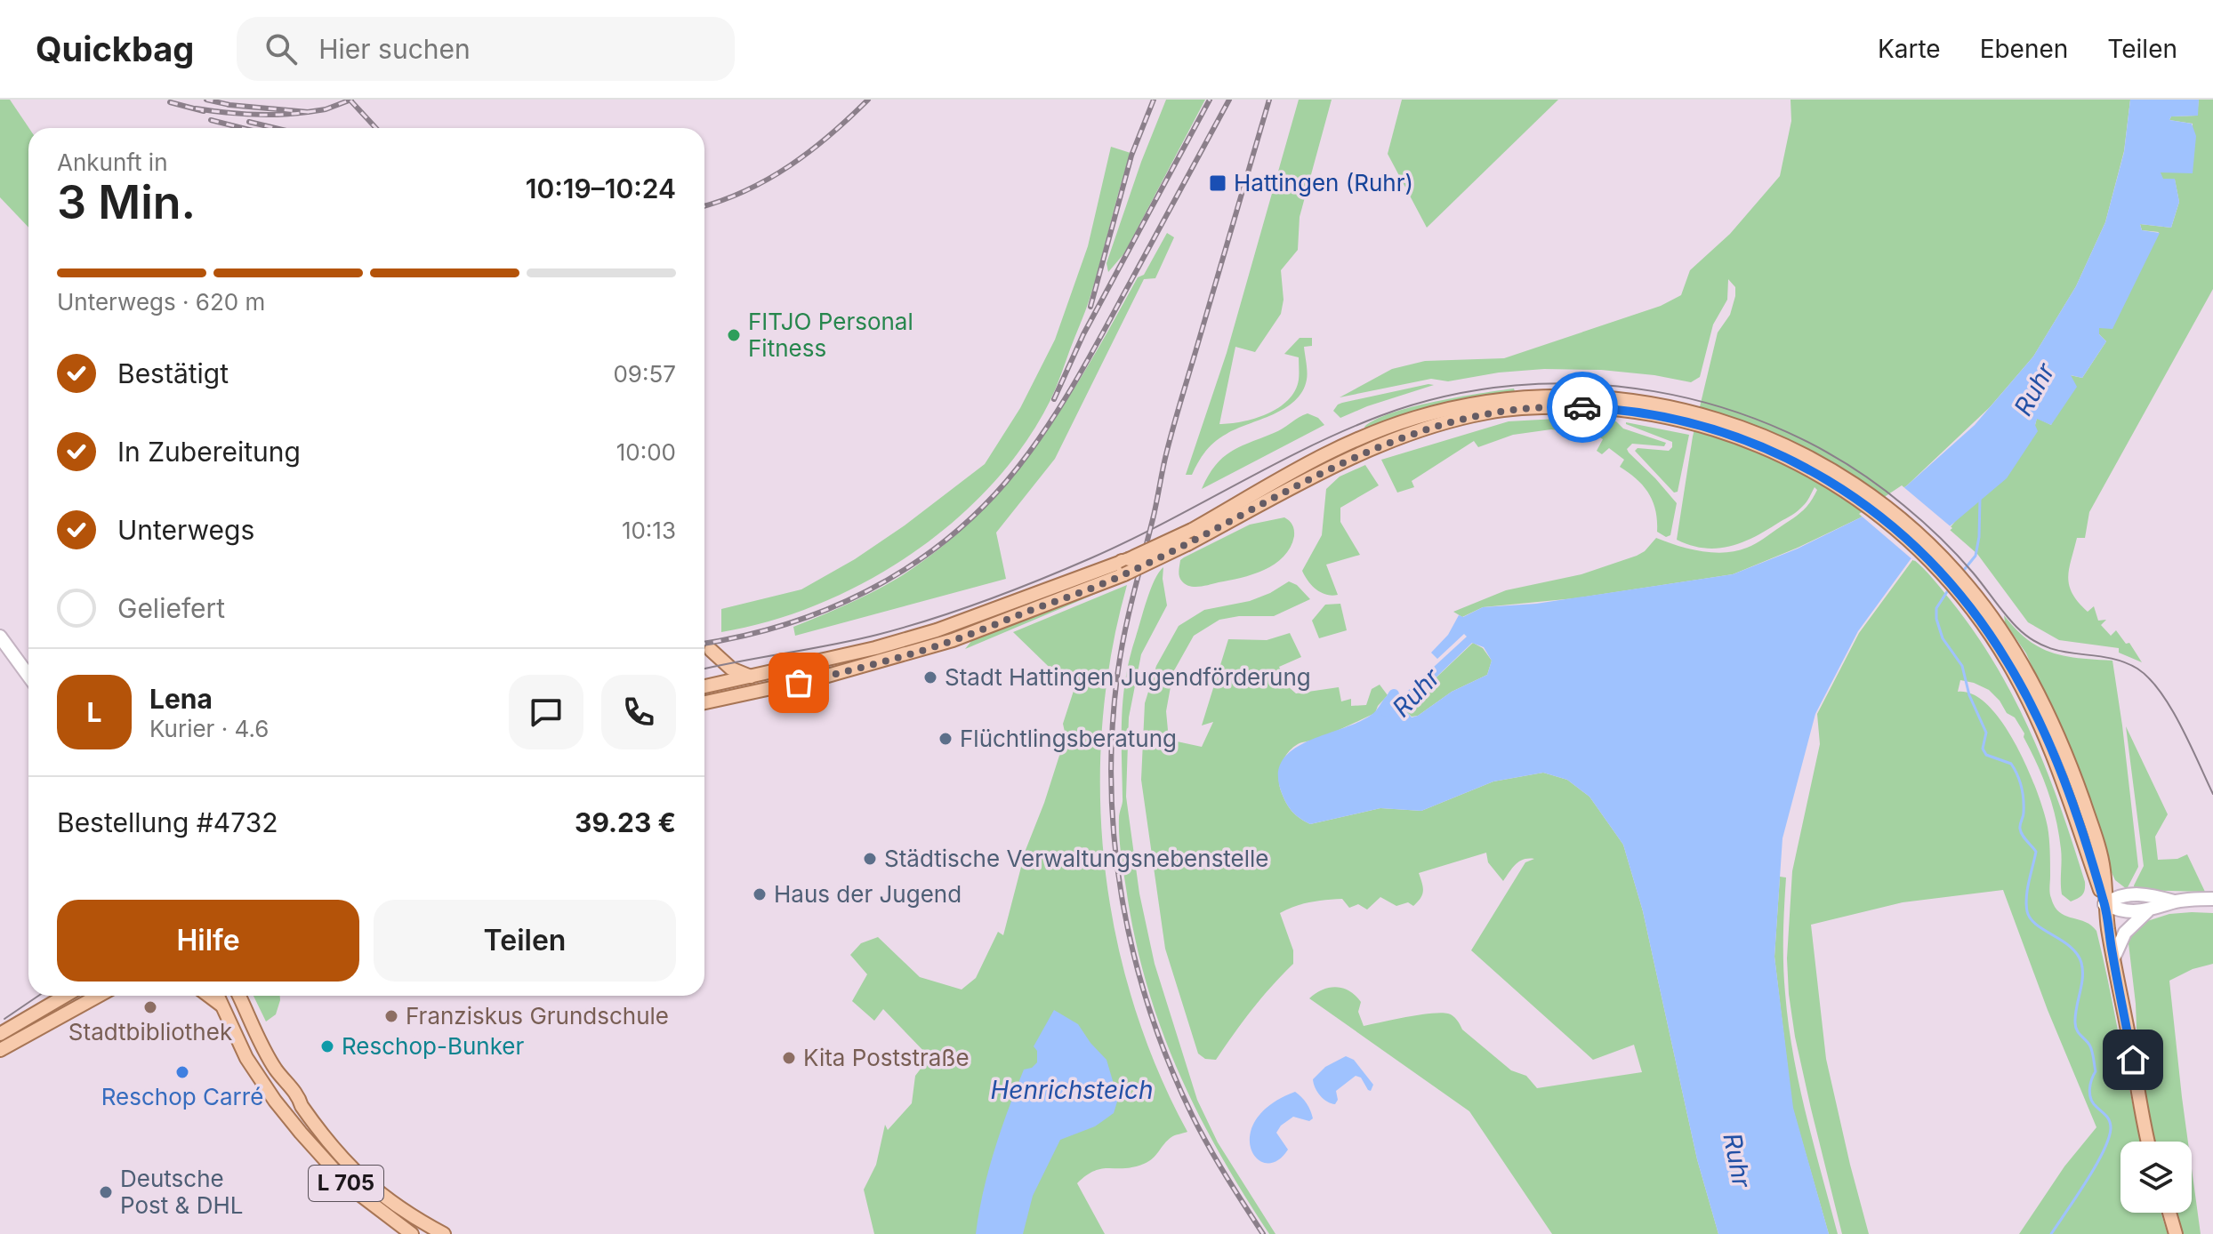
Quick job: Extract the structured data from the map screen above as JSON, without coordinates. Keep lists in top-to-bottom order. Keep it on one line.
{"streets":{"main road":["L 705"]},"water":["Ruhr","Henrichsteich"],"places":{"transit":["Hattingen (Ruhr)"],"other":["FITJO Personal Fitness","Stadt Hattingen Jugendförderung","Flüchtlingsberatung","Städtische Verwaltungsnebenstelle","Haus der Jugend","Stadtbibliothek","Franziskus Grundschule","Reschop-Bunker","Kita Poststraße","Reschop Carré","Deutsche Post & DHL"]},"page":{"header":"Quickbag","search":"Hier suchen","nav":["Karte","Ebenen","Teilen"],"heading":["3 Min.","Ankunft in","10:19–10:24"],"panel":["Lena","Kurier · 4.6","Bestellung #4732","39.23 €"],"bar":"Unterwegs · 620 m","list":[["Bestätigt","09:57"],["In Zubereitung","10:00"],["Unterwegs","10:13"],"Geliefert"],"round":"L","buttons":["Hilfe","Teilen"]}}
